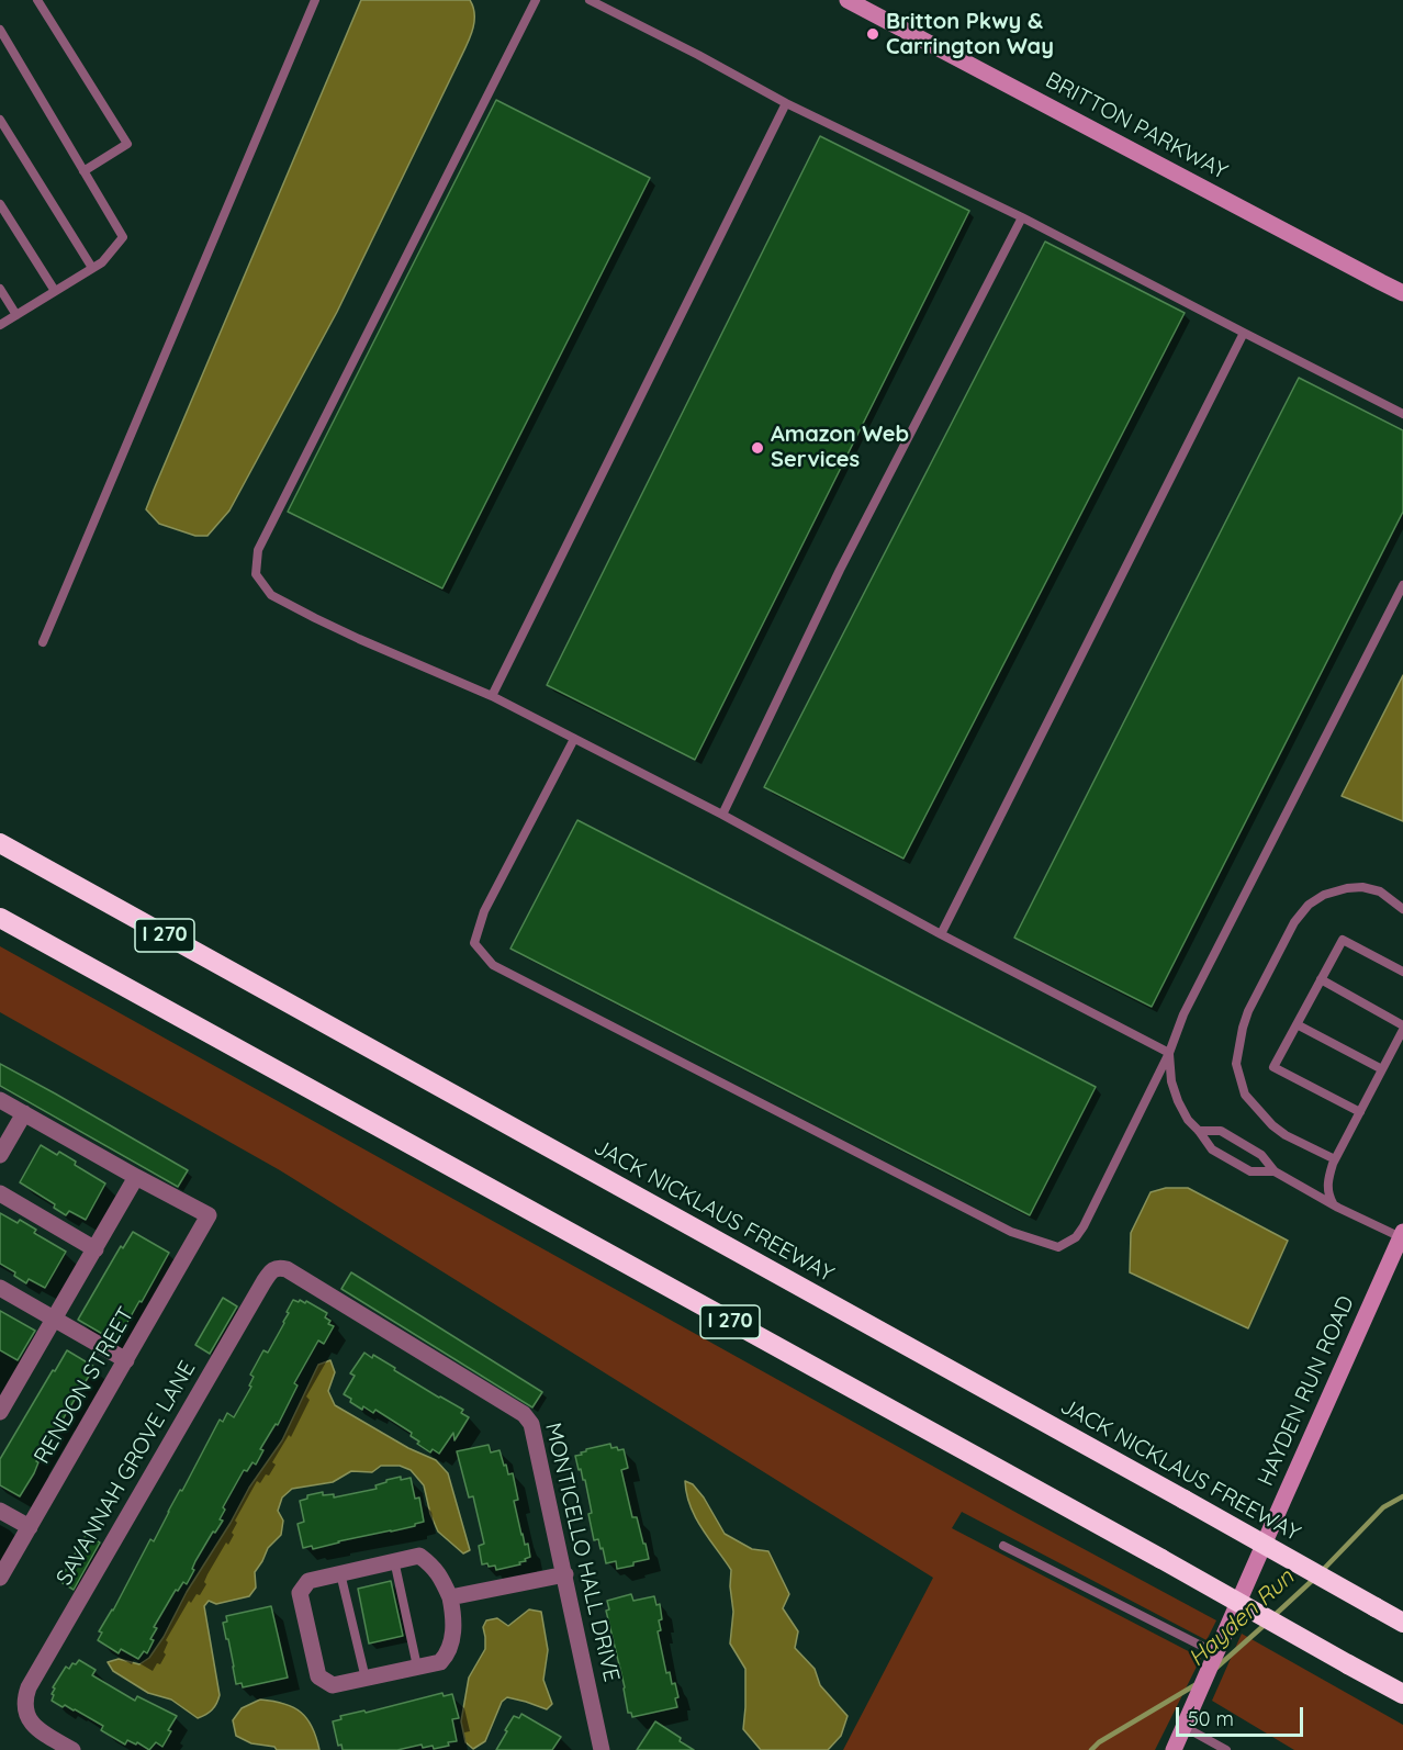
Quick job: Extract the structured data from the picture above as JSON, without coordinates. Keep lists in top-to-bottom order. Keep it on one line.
{"streets":{"highway":["I 270","JACK NICKLAUS FREEWAY"],"main road":["BRITTON PARKWAY","HAYDEN RUN ROAD"],"street":["RENDON STREET","SAVANNAH GROVE LANE","MONTICELLO HALL DRIVE"]},"crossings":[["SAVANNAH GROVE LANE","MONTICELLO HALL DRIVE"]],"water":["Hayden Run"],"places":["Britton Pkwy & Carrington Way","Amazon Web Services"],"scale_bar":"50 m"}
